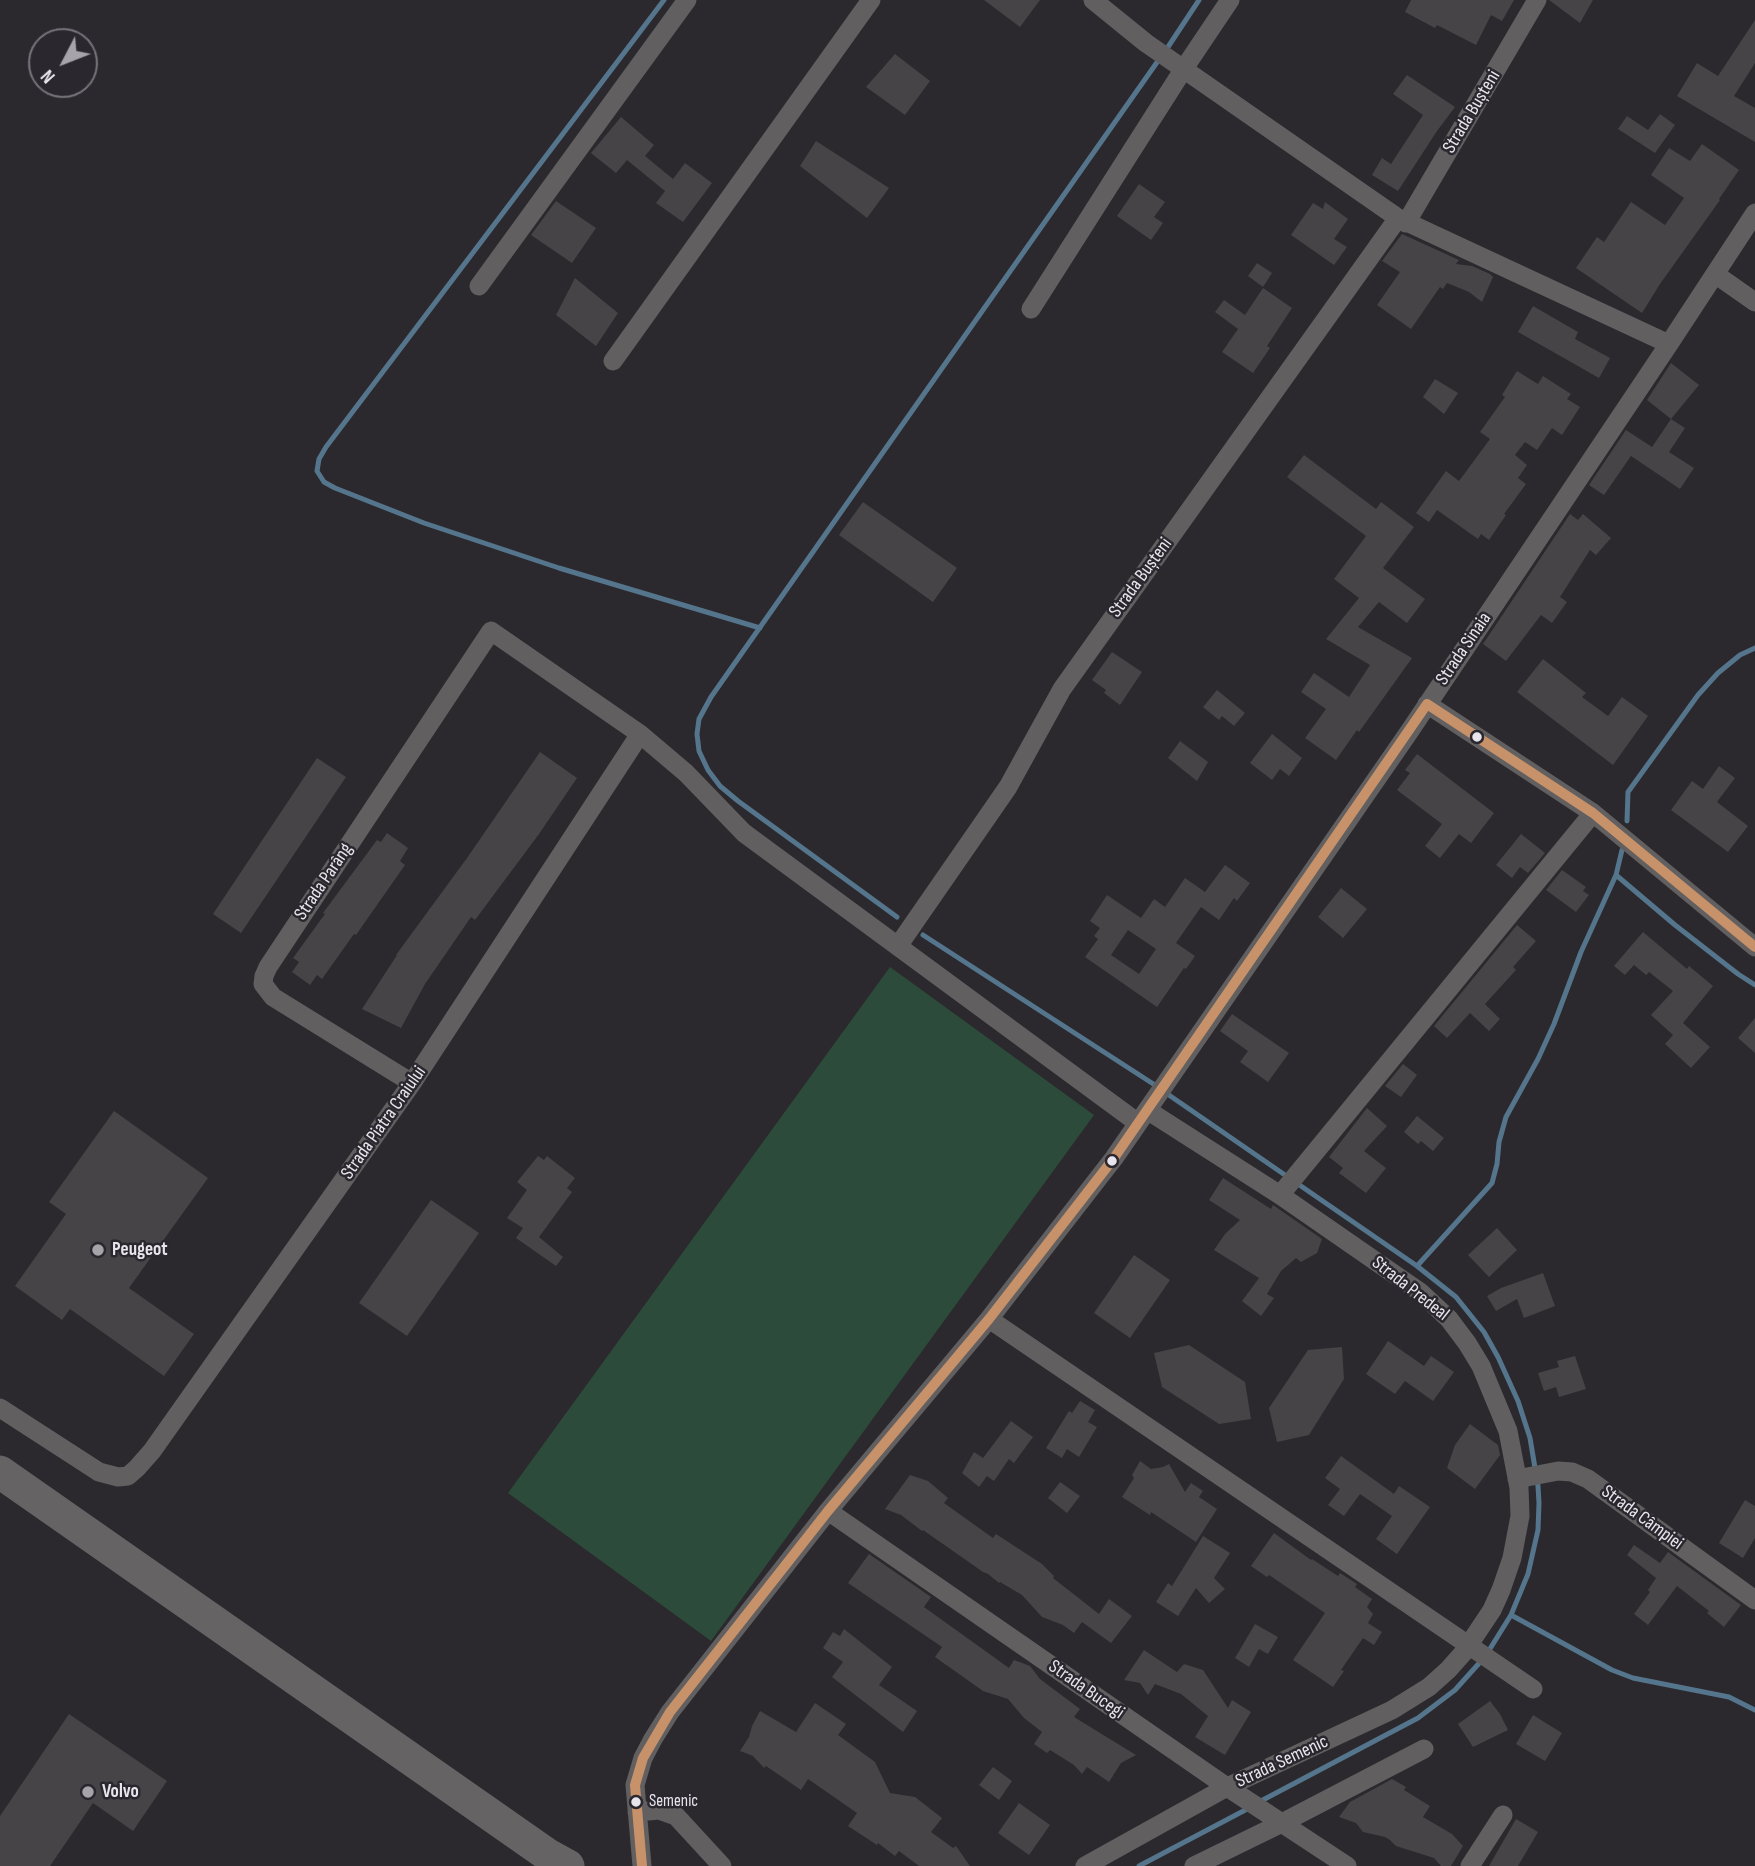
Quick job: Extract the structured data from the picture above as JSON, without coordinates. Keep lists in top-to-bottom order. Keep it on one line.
{"streets":{"street":["Strada Bușteni","Strada Sinaia","Strada Parâng","Strada Piatra Craiului","Strada Predeal","Strada Câmpiei","Strada Bucegi","Strada Semenic"]},"crossings":[["Strada Bușteni","Strada Predeal"],["Strada Sinaia","Strada Predeal"],["Strada Sinaia","Strada Bucegi"],["Strada Parâng","Strada Piatra Craiului"],["Strada Parâng","Strada Predeal"],["Strada Piatra Craiului","Strada Predeal"],["Strada Predeal","Strada Câmpiei"],["Strada Predeal","Strada Semenic"],["Strada Bucegi","Strada Semenic"]],"places":["Peugeot","Volvo","Semenic"],"north":"bottom left"}
